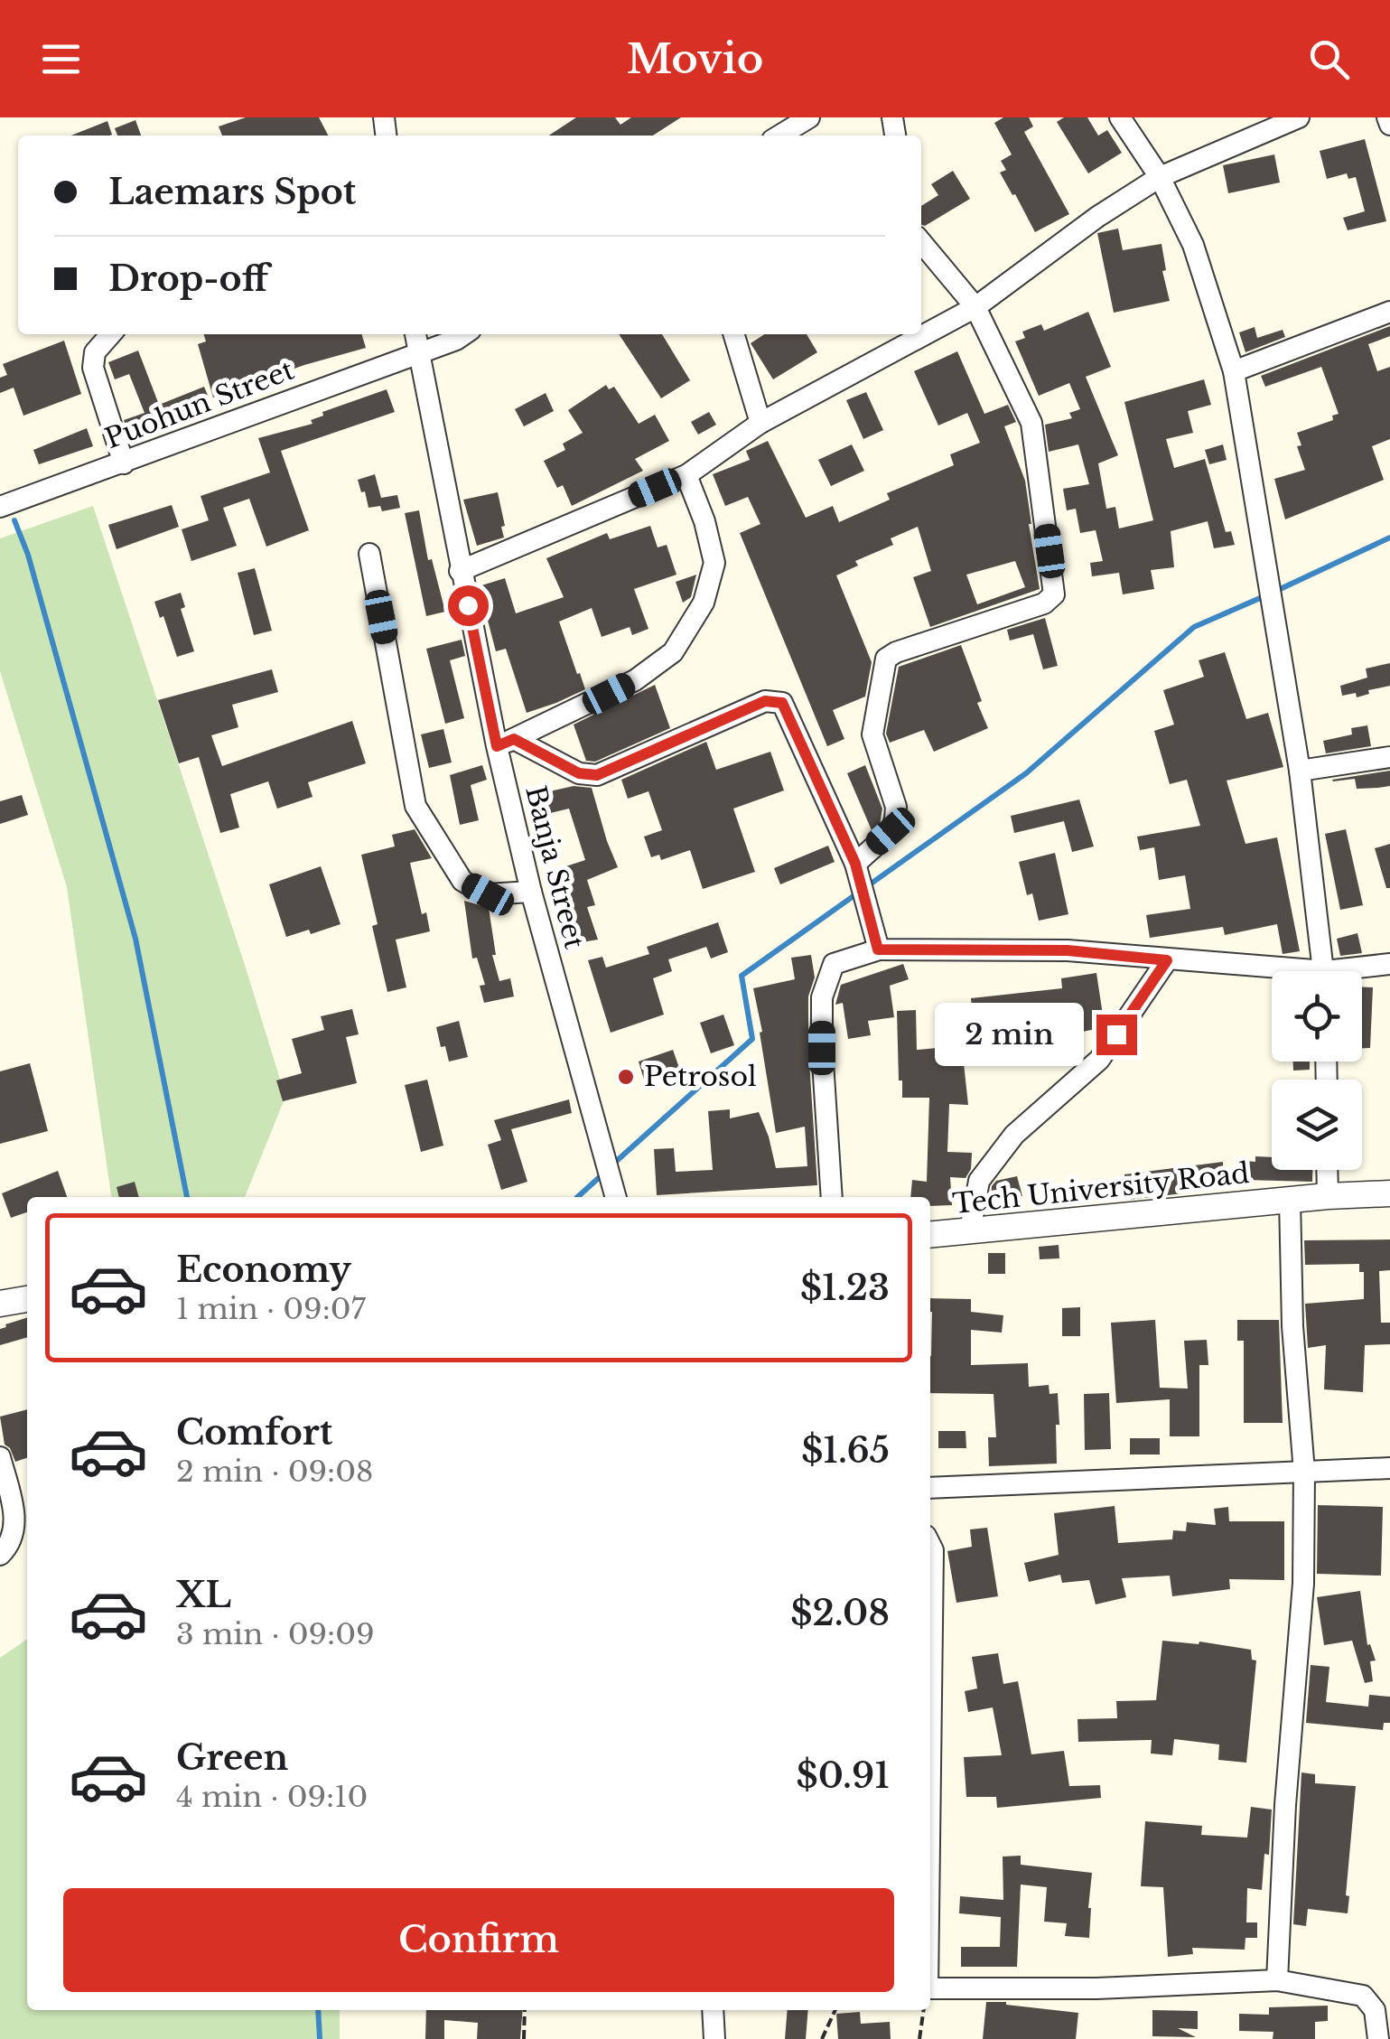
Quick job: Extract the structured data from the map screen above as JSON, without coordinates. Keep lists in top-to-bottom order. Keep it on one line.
{"streets":{"street":["Puohun Street","Banja Street","Tech University Road"]},"crossings":[["Puohun Street","Banja Street"]],"places":["Petrosol"],"page":{"header":"Movio","banner":["Laemars Spot","Drop-off"],"bubble":"2 min","list":[{"name":"Economy","note":"1 min · 09:07","value":"$1.23"},{"name":"Comfort","note":"2 min · 09:08","value":"$1.65"},{"name":"XL","note":"3 min · 09:09","value":"$2.08"},{"name":"Green","note":"4 min · 09:10","value":"$0.91"}],"buttons":"Confirm"}}
